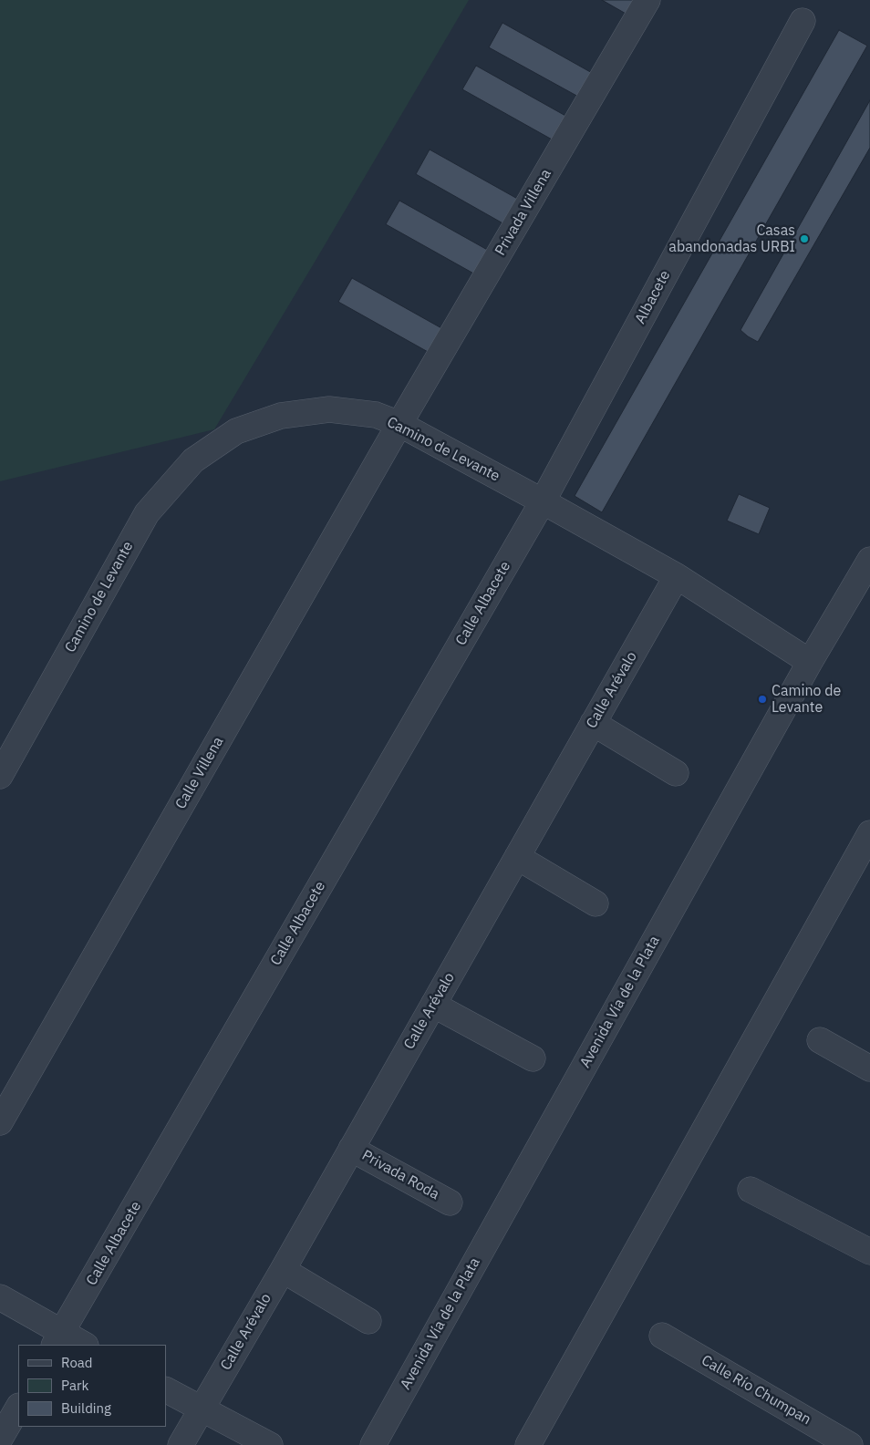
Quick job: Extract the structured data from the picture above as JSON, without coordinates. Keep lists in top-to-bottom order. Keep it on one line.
{"streets":{"street":["Privada Villena","Albacete","Camino de Levante","Calle Albacete","Calle Arévalo","Calle Villena","Avenida Vía de la Plata","Privada Roda","Calle Río Chumpan"]},"crossings":[["Privada Villena","Camino de Levante"],["Privada Villena","Calle Villena"],["Albacete","Camino de Levante"],["Albacete","Calle Albacete"],["Camino de Levante","Calle Albacete"],["Camino de Levante","Calle Arévalo"],["Camino de Levante","Calle Villena"],["Camino de Levante","Avenida Vía de la Plata"],["Calle Arévalo","Privada Roda"]],"places":["Casas abandonadas URBI","Camino de Levante"],"legend":["Road","Park","Building"]}
